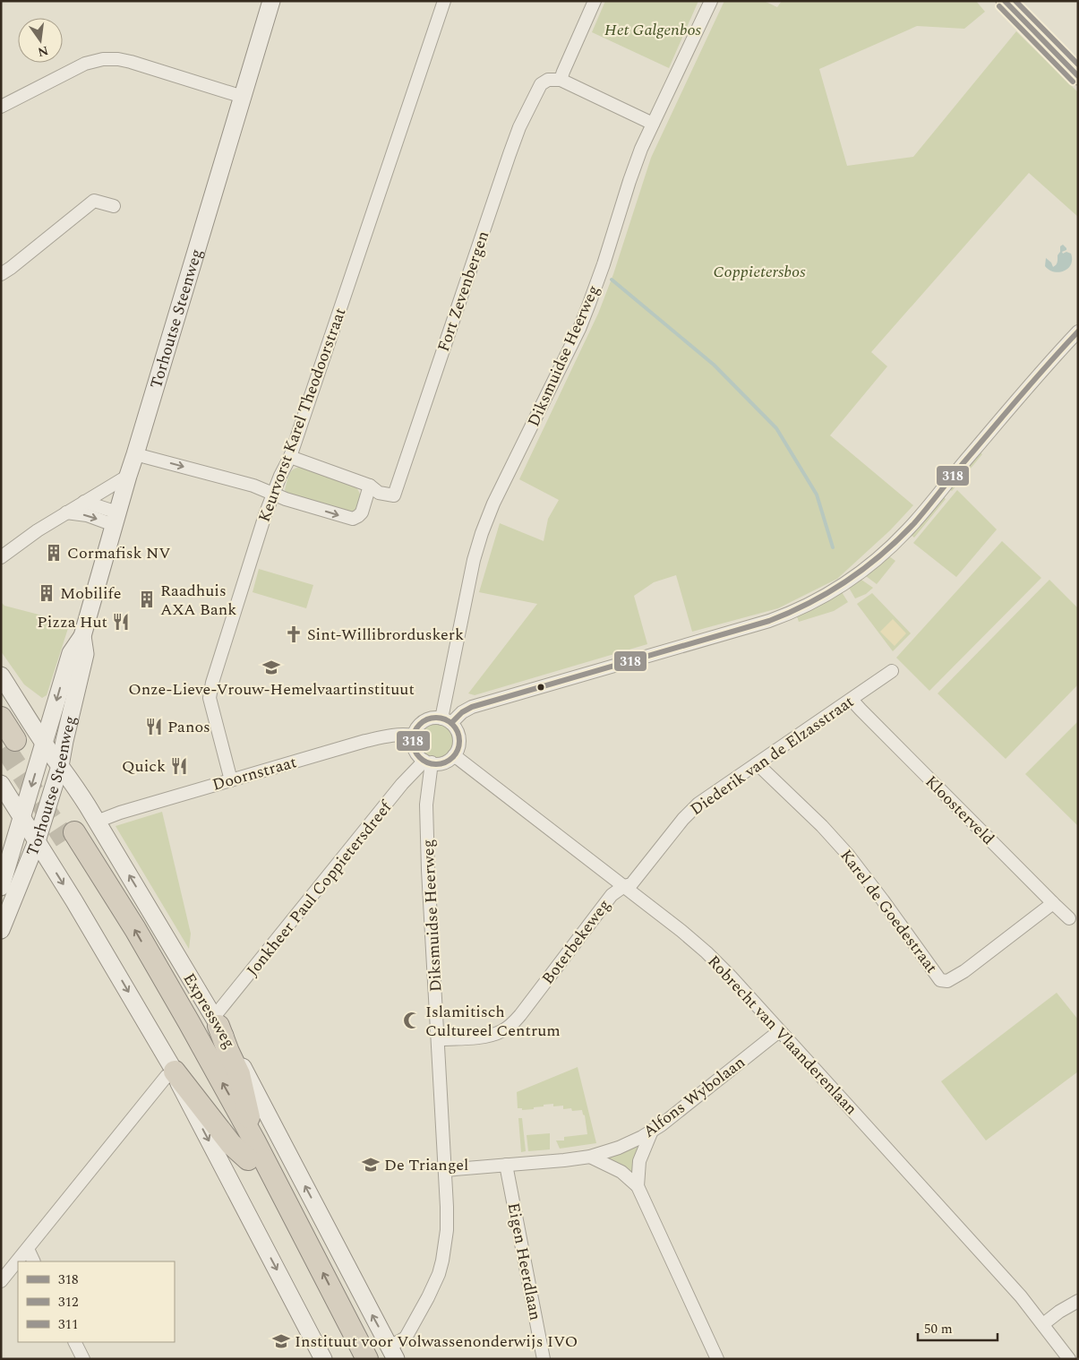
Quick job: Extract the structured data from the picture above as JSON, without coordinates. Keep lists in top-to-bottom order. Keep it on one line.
{"streets":{"street":["Fort Zevenbergen","Torhoutse Steenweg","Diksmuidse Heerweg","Keurvorst Karel Theodoorstraat","Diederik van de Elzasstraat","Doornstraat","Kloosterveld","Jonkheer Paul Coppietersdreef","Karel de Goedestraat","Boterbekeweg","Expressweg","Robrecht van Vlaanderenlaan","Alfons Wybolaan","Eigen Heerdlaan"]},"crossings":[["Fort Zevenbergen","Keurvorst Karel Theodoorstraat"],["Torhoutse Steenweg","Expressweg"],["Diksmuidse Heerweg","Doornstraat"],["Diksmuidse Heerweg","Jonkheer Paul Coppietersdreef"],["Diksmuidse Heerweg","Boterbekeweg"],["Diksmuidse Heerweg","Expressweg"],["Diksmuidse Heerweg","Robrecht van Vlaanderenlaan"],["Diksmuidse Heerweg","Alfons Wybolaan"],["Keurvorst Karel Theodoorstraat","Doornstraat"],["Diederik van de Elzasstraat","Kloosterveld"],["Diederik van de Elzasstraat","Karel de Goedestraat"],["Diederik van de Elzasstraat","Boterbekeweg"],["Diederik van de Elzasstraat","Robrecht van Vlaanderenlaan"],["Doornstraat","Jonkheer Paul Coppietersdreef"],["Doornstraat","Expressweg"],["Doornstraat","Robrecht van Vlaanderenlaan"],["Kloosterveld","Karel de Goedestraat"],["Jonkheer Paul Coppietersdreef","Expressweg"],["Jonkheer Paul Coppietersdreef","Robrecht van Vlaanderenlaan"],["Boterbekeweg","Robrecht van Vlaanderenlaan"],["Robrecht van Vlaanderenlaan","Alfons Wybolaan"],["Alfons Wybolaan","Eigen Heerdlaan"]],"parks":["Het Galgenbos","Coppietersbos"],"places":{"building":["Cormafisk NV","Mobilife","Raadhuis AXA Bank"],"restaurant":["Pizza Hut","Panos","Quick"],"church":["Sint-Willibrorduskerk"],"school or university":["Onze-Lieve-Vrouw-Hemelvaartinstituut","De Triangel","Instituut voor Volwassenonderwijs IVO"],"mosque":["Islamitisch Cultureel Centrum"]},"lines":["transit line 318","transit line 311","transit line 312"],"legend":["318","312","311"],"scale_bar":"50 m","north":"bottom"}
